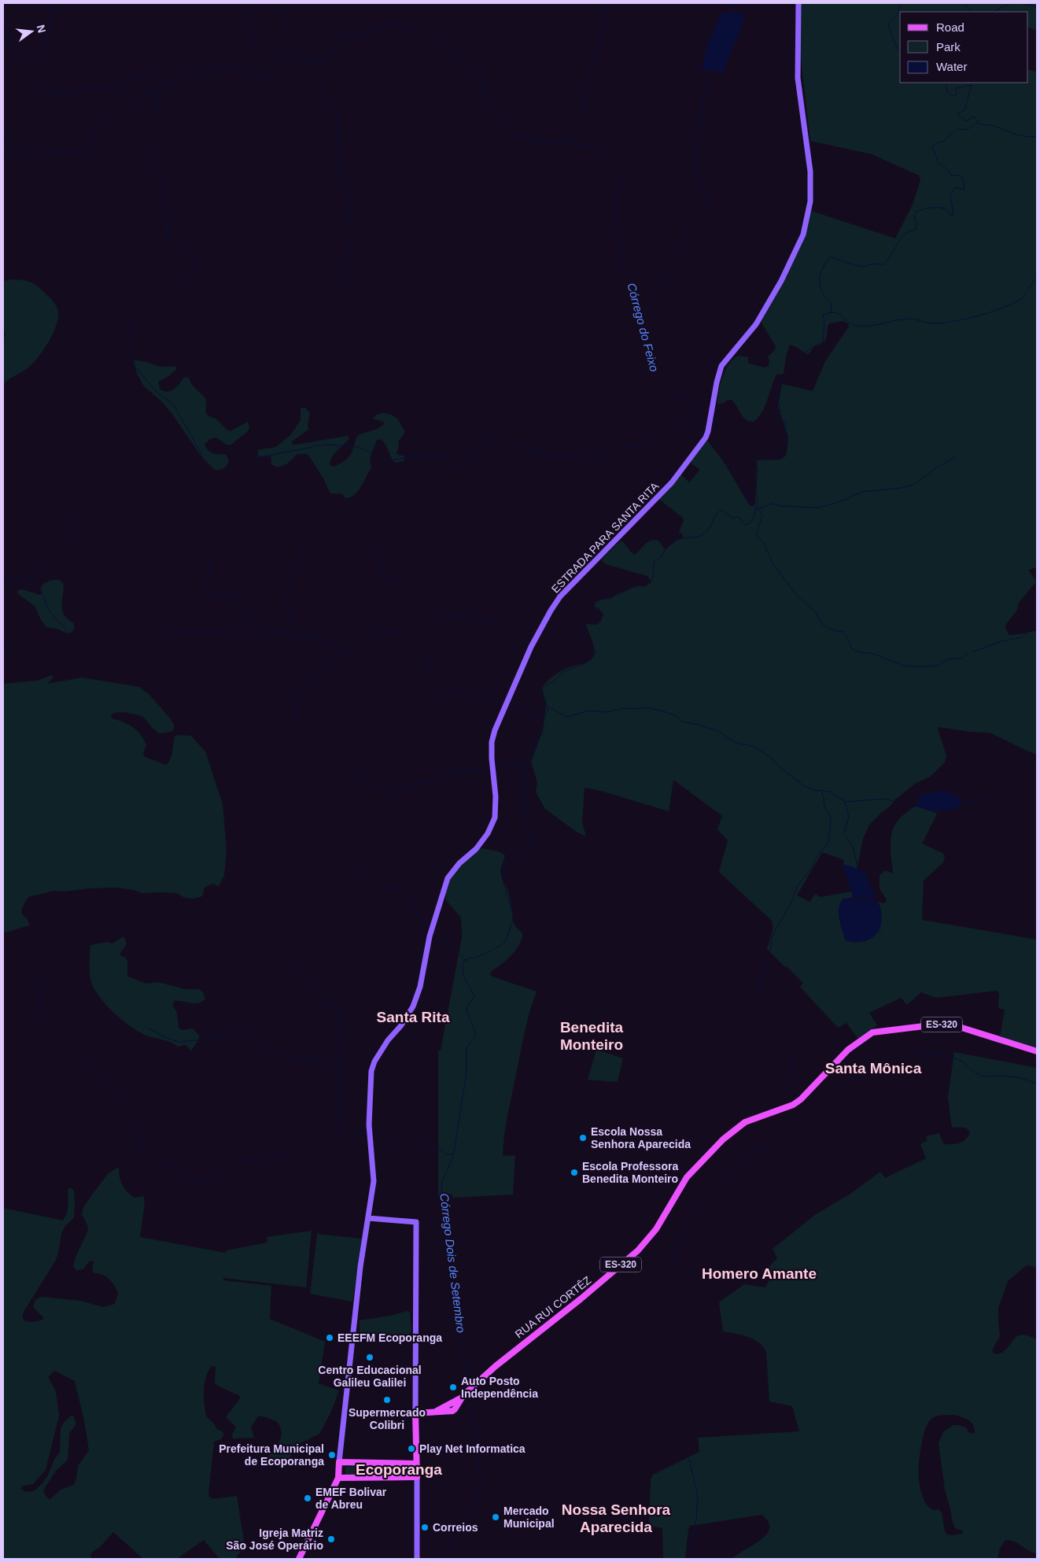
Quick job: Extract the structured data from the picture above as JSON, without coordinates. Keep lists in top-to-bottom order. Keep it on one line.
{"streets":{"main road":["ESTRADA PARA SANTA RITA","ES-320","RUA RUI CORTÊZ"]},"districts":["Santa Rita","Benedita Monteiro","Santa Mônica","Homero Amante","Ecoporanga","Nossa Senhora Aparecida"],"water":["Córrego do Feixo","Córrego Dois de Setembro"],"places":["Escola Nossa Senhora Aparecida","Escola Professora Benedita Monteiro","EEEFM Ecoporanga","Centro Educacional Galileu Galilei","Auto Posto Independência","Supermercado Colibri","Play Net Informatica","Prefeitura Municipal de Ecoporanga","EMEF Bolivar de Abreu","Mercado Municipal","Correios","Igreja Matriz São José Operário"],"legend":["Road","Park","Water"],"north":"right"}
